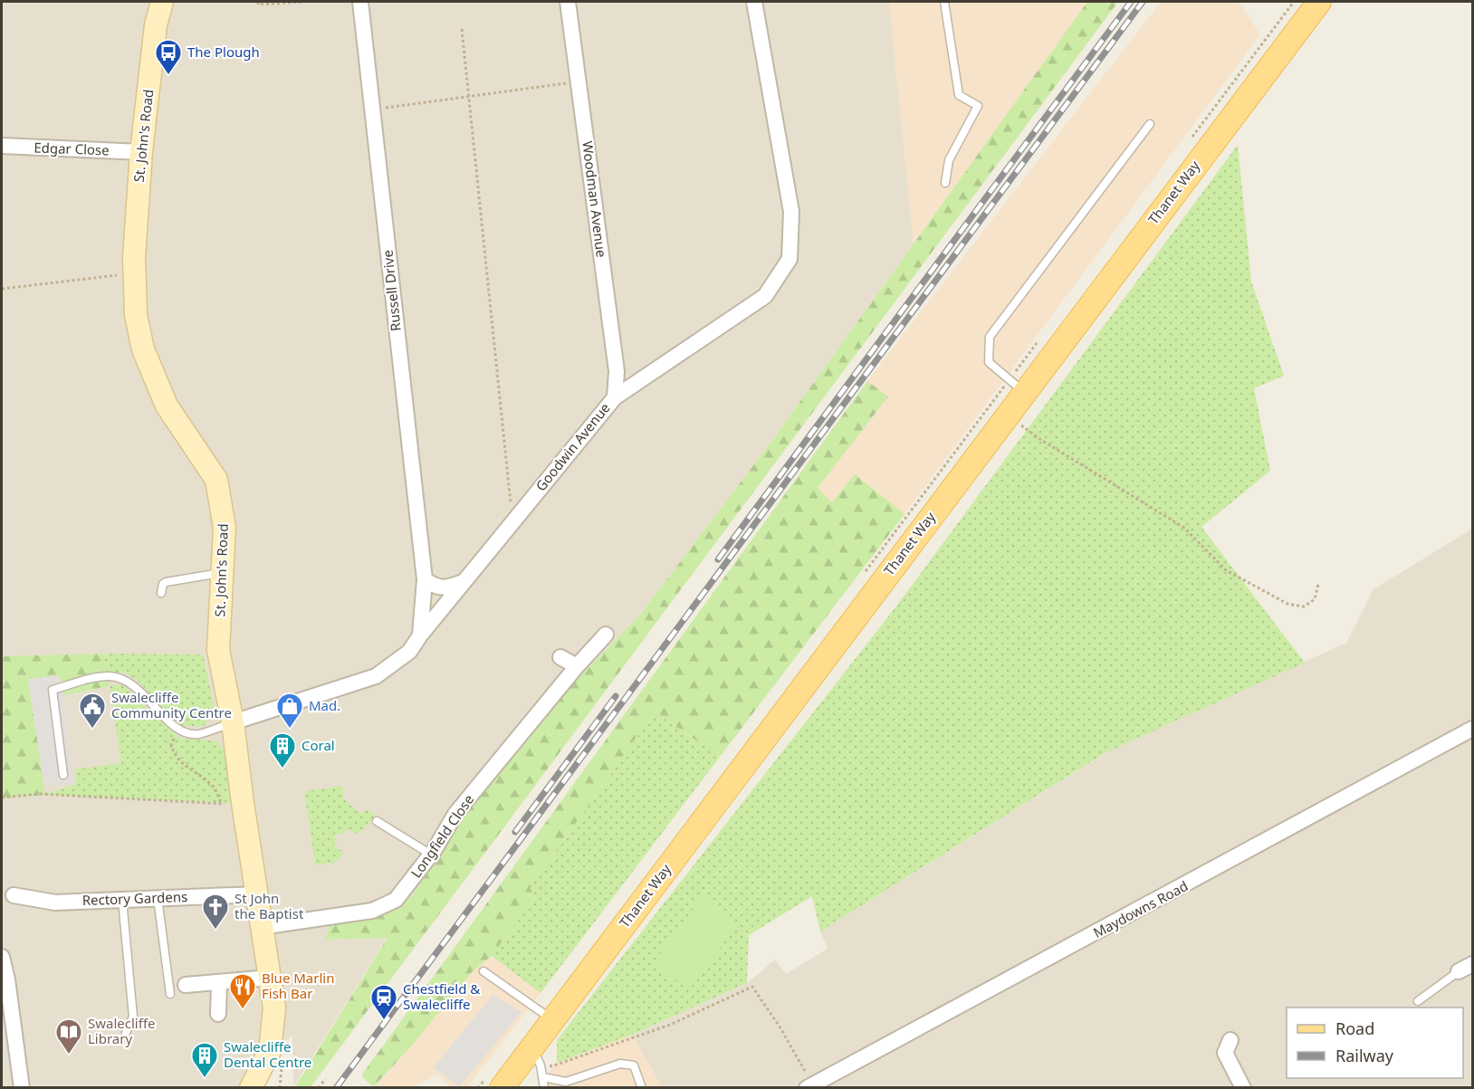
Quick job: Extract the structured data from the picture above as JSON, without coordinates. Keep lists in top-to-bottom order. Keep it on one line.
{"streets":{"main road":["St. John's Road","Thanet Way"],"street":["Edgar Close","Woodman Avenue","Russell Drive","Goodwin Avenue","Longfield Close","Rectory Gardens","Maydowns Road"]},"crossings":[["St. John's Road","Edgar Close"],["St. John's Road","Goodwin Avenue"],["St. John's Road","Longfield Close"],["St. John's Road","Rectory Gardens"],["Woodman Avenue","Goodwin Avenue"],["Russell Drive","Goodwin Avenue"]],"places":{"bus stop":["The Plough"],"public building":["Swalecliffe Community Centre"],"shop":["Mad."],"building":["Coral","Swalecliffe Dental Centre"],"church":["St John the Baptist"],"restaurant":["Blue Marlin Fish Bar"],"station":["Chestfield & Swalecliffe"],"library":["Swalecliffe Library"]},"legend":["Road","Railway"]}
